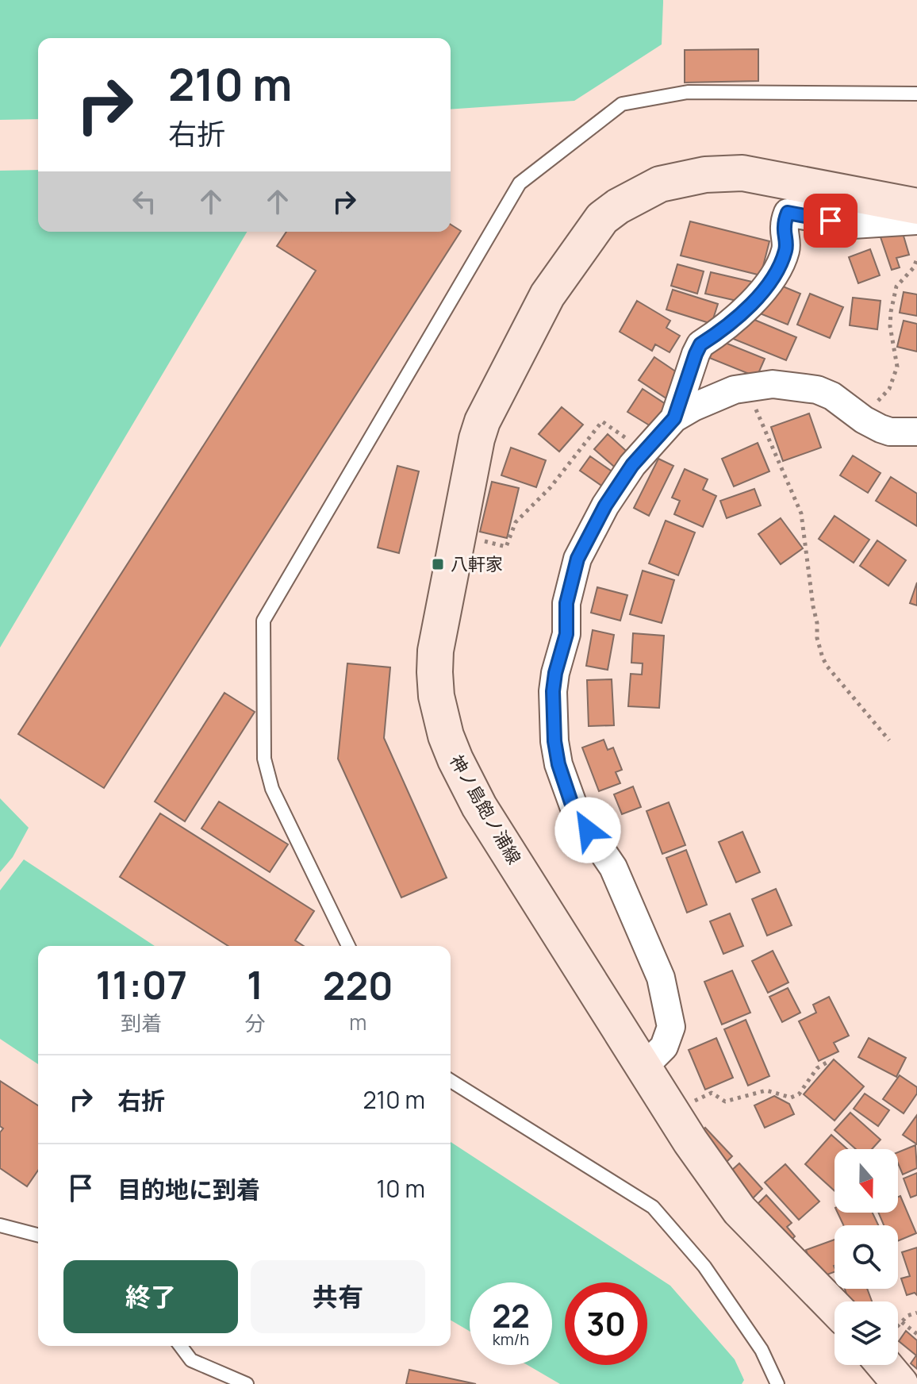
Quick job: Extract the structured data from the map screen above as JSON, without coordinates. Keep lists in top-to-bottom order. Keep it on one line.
{"streets":{"main road":["神ノ島飽ノ浦線"]},"places":{"transit":["八軒家"]},"north":"bottom","page":{"turn":["210 m","右折"],"eta":["11:07","到着","1","分","220","m"],"list":[{"name":"右折","value":"210 m"},{"name":"目的地に到着","value":"10 m"}],"buttons":["終了","共有"],"speed":"22 km/h","limit":"30"}}
